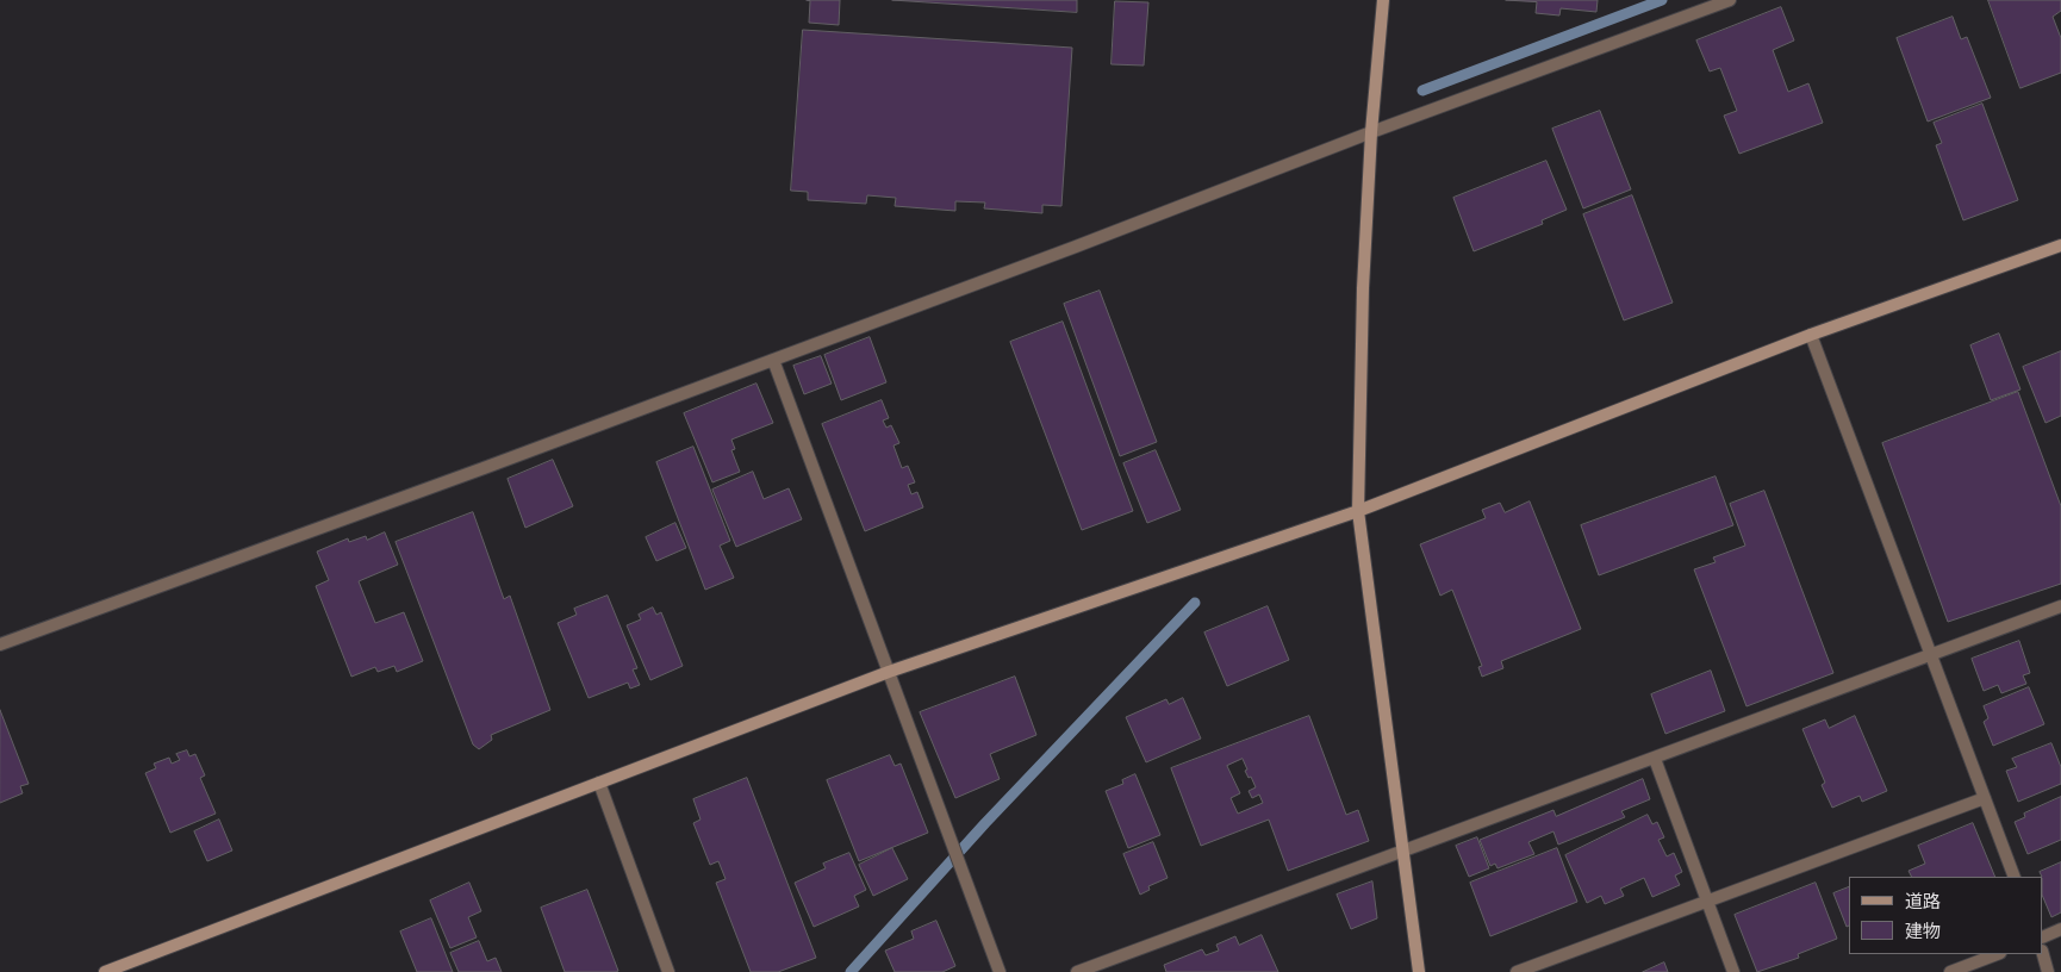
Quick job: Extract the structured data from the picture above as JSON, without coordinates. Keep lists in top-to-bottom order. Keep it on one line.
{"legend":["道路","建物"]}
